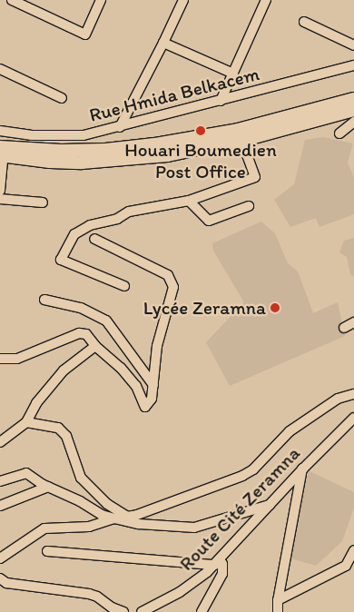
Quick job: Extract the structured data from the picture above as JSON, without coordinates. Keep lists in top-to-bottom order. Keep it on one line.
{"streets":{"street":["Rue Hmida Belkacem","Route Cité Zeramna"]},"places":["Houari Boumedien Post Office","Lycée Zeramna"]}
